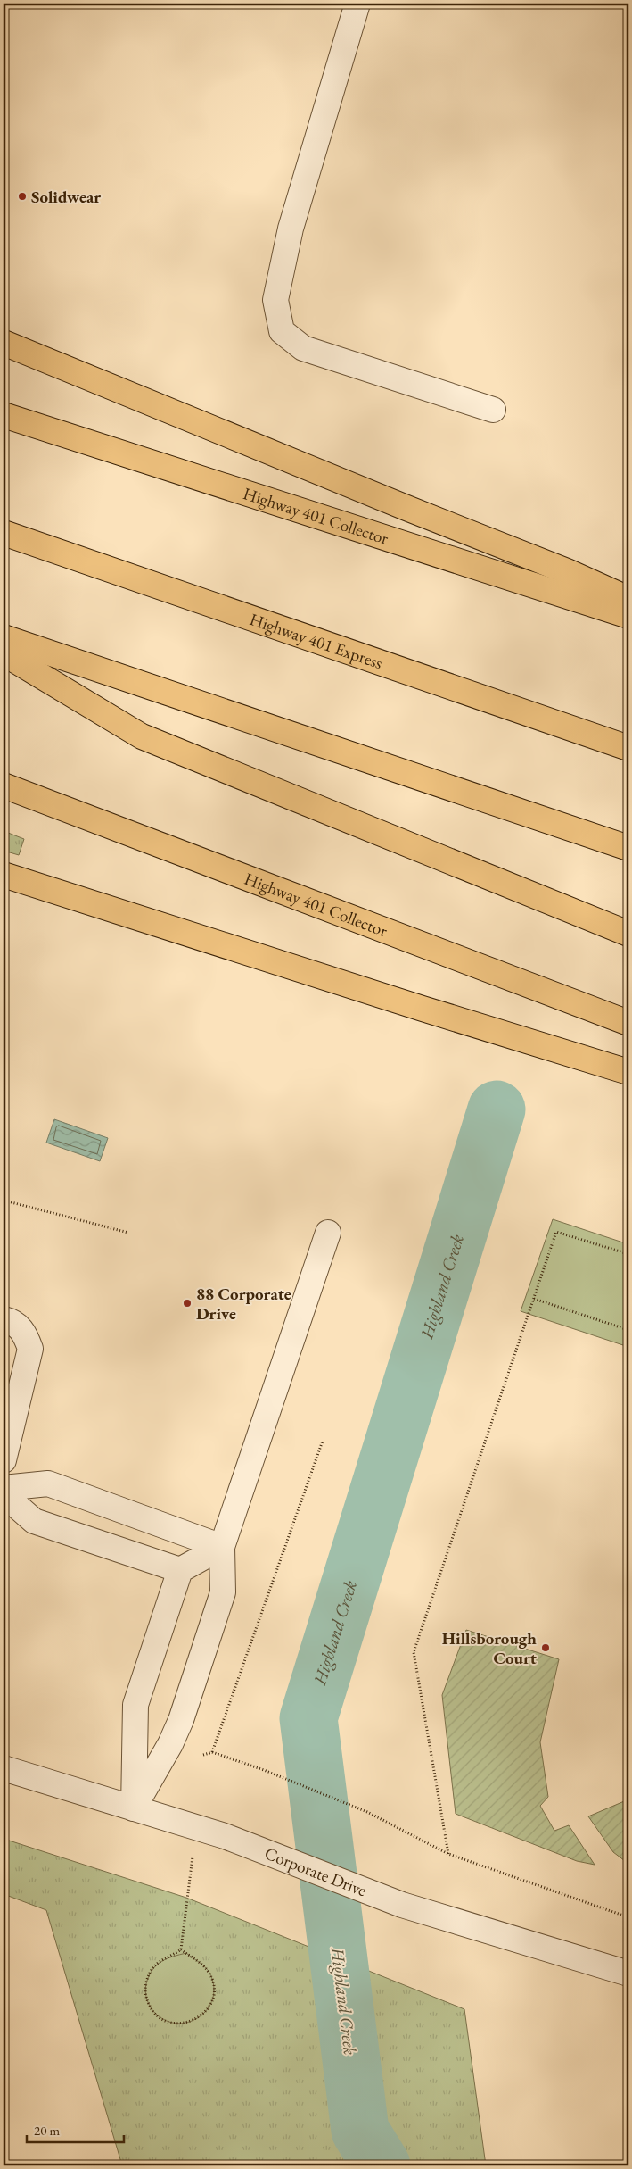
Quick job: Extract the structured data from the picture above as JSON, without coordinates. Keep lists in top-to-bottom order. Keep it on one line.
{"streets":{"highway":["Highway 401 Collector","Highway 401 Express"],"street":["Corporate Drive"]},"water":["Highland Creek"],"places":["Solidwear","88 Corporate Drive","Hillsborough Court"],"scale_bar":"20 m"}
